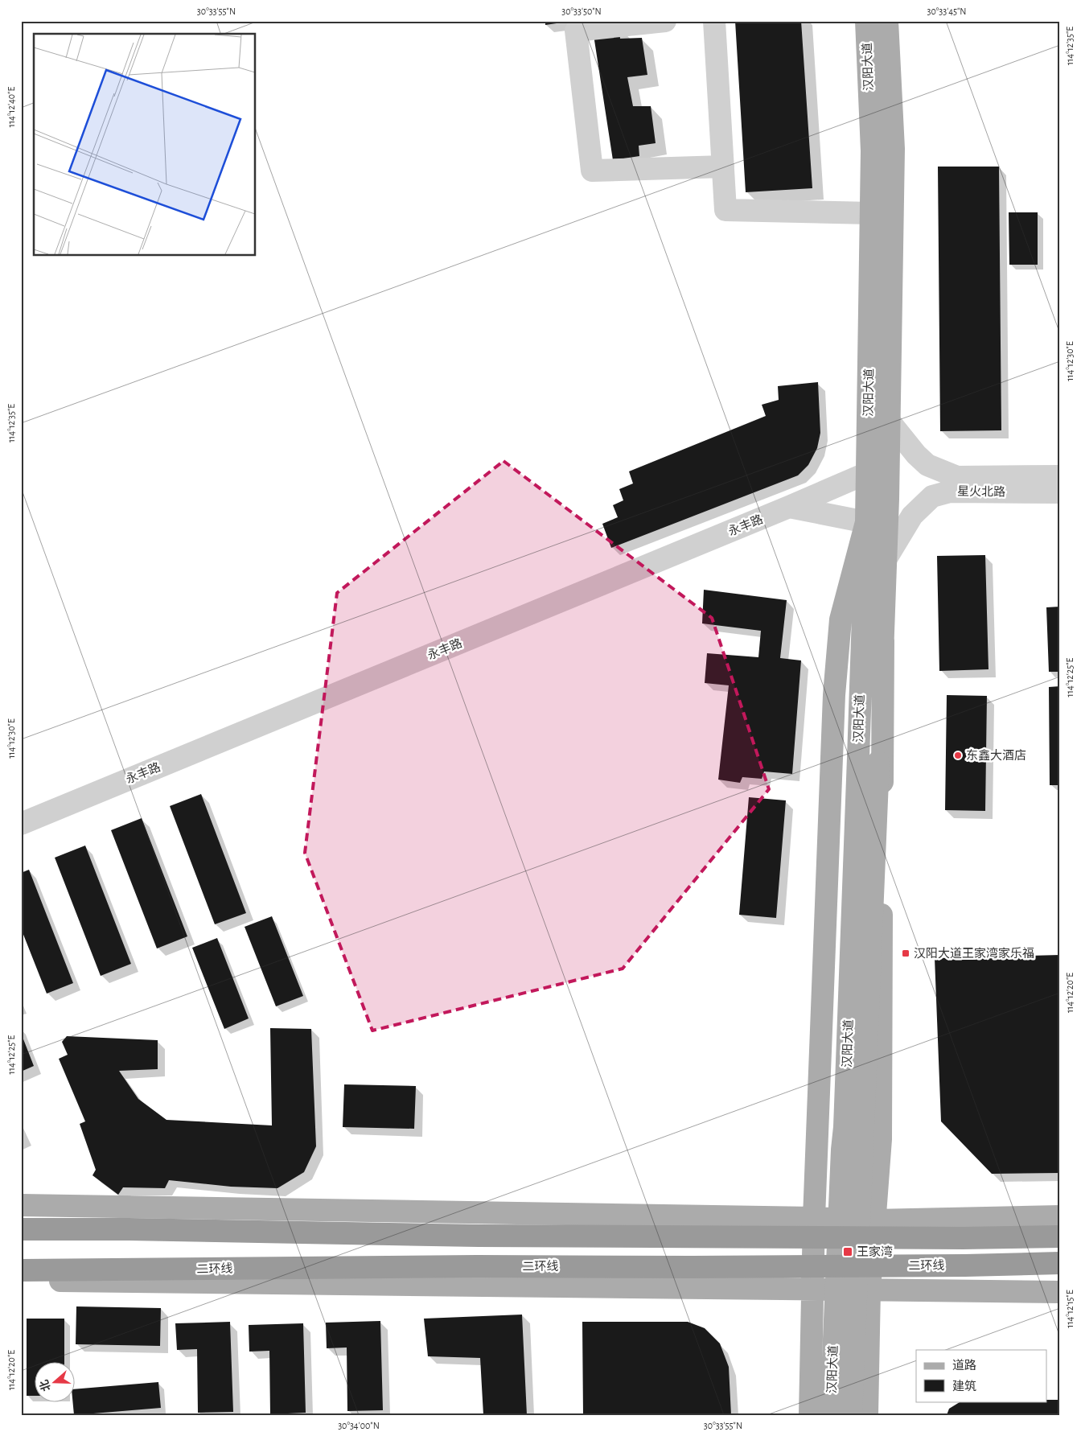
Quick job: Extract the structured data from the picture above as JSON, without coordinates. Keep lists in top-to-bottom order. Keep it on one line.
{"streets":{"highway":["二环线"],"main road":["汉阳大道"],"street":["星火北路","永丰路"]},"crossings":[["汉阳大道","星火北路"],["汉阳大道","永丰路"]],"places":{"other":["东鑫大酒店"],"transit":["汉阳大道王家湾家乐福","王家湾"]},"legend":["道路","建筑"],"north":"left","coordinates":["30°33'55\"N","30°33'50\"N","30°33'45\"N","114°12'35\"E","114°12'40\"E","114°12'30\"E","114°12'25\"E","114°12'20\"E","114°12'15\"E","30°34'00\"N"]}
